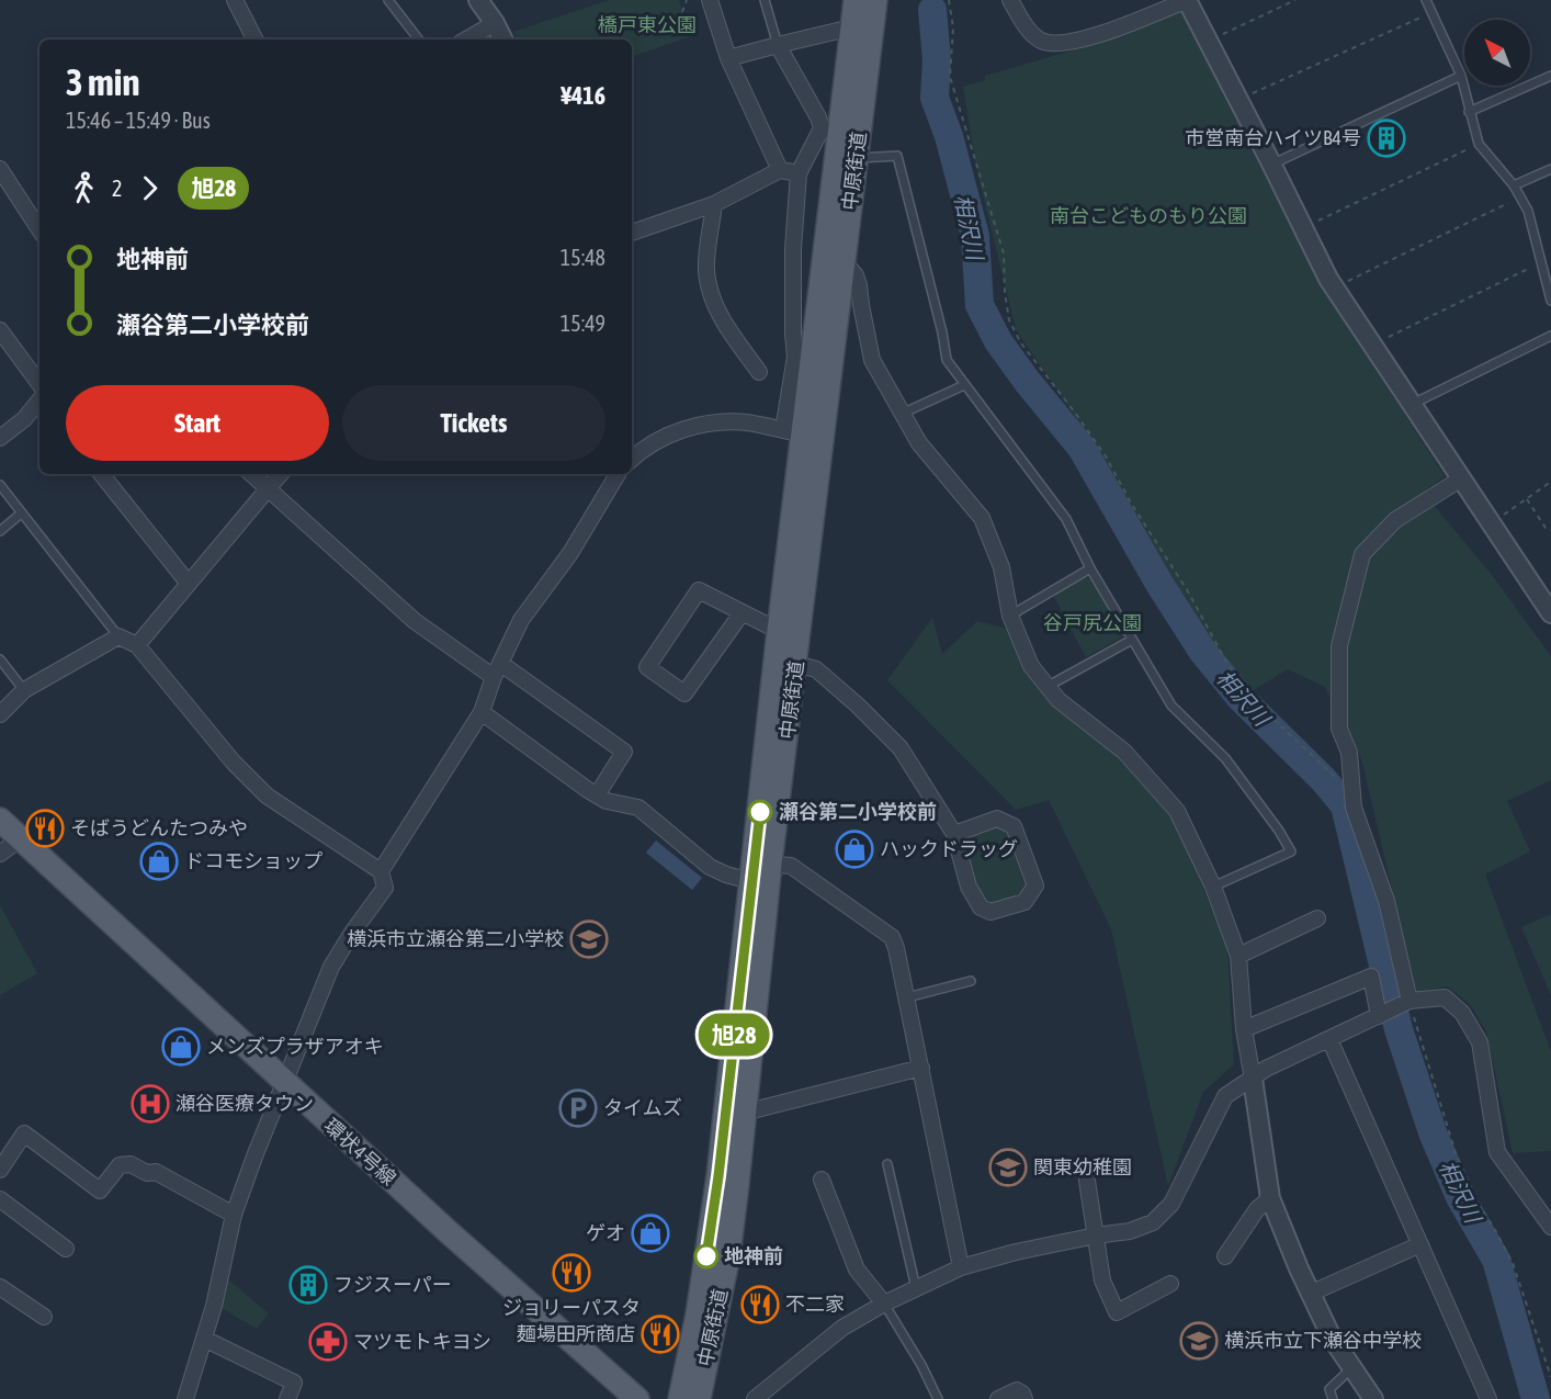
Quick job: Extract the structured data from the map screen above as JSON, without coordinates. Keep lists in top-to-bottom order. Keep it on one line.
{"streets":{"main road":["中原街道","環状4号線"]},"water":["相沢川"],"parks":["橋戸東公園","南台こどものもり公園","谷戸尻公園"],"places":{"building":["市営南台ハイツB4号","フジスーパー"],"other":["瀬谷第二小学校前","地神前"],"restaurant":["そばうどんたつみや","ジョリーパスタ","不二家","麺場田所商店"],"shop":["ハックドラッグ","ドコモショップ","メンズプラザアオキ","ゲオ"],"school or university":["横浜市立瀬谷第二小学校","関東幼稚園","横浜市立下瀬谷中学校"],"hospital":["瀬谷医療タウン"],"parking":["タイムズ"],"pharmacy":["マツモトキヨシ"]},"lines":["bus line 旭28"],"north":"top left","page":{"on_map":"旭28","heading":["3 min","15:46 – 15:49 · Bus","¥416"],"legs":["2","旭28"],"list":[{"name":"地神前","value":"15:48"},{"name":"瀬谷第二小学校前","value":"15:49"}],"buttons":["Start","Tickets"]}}
